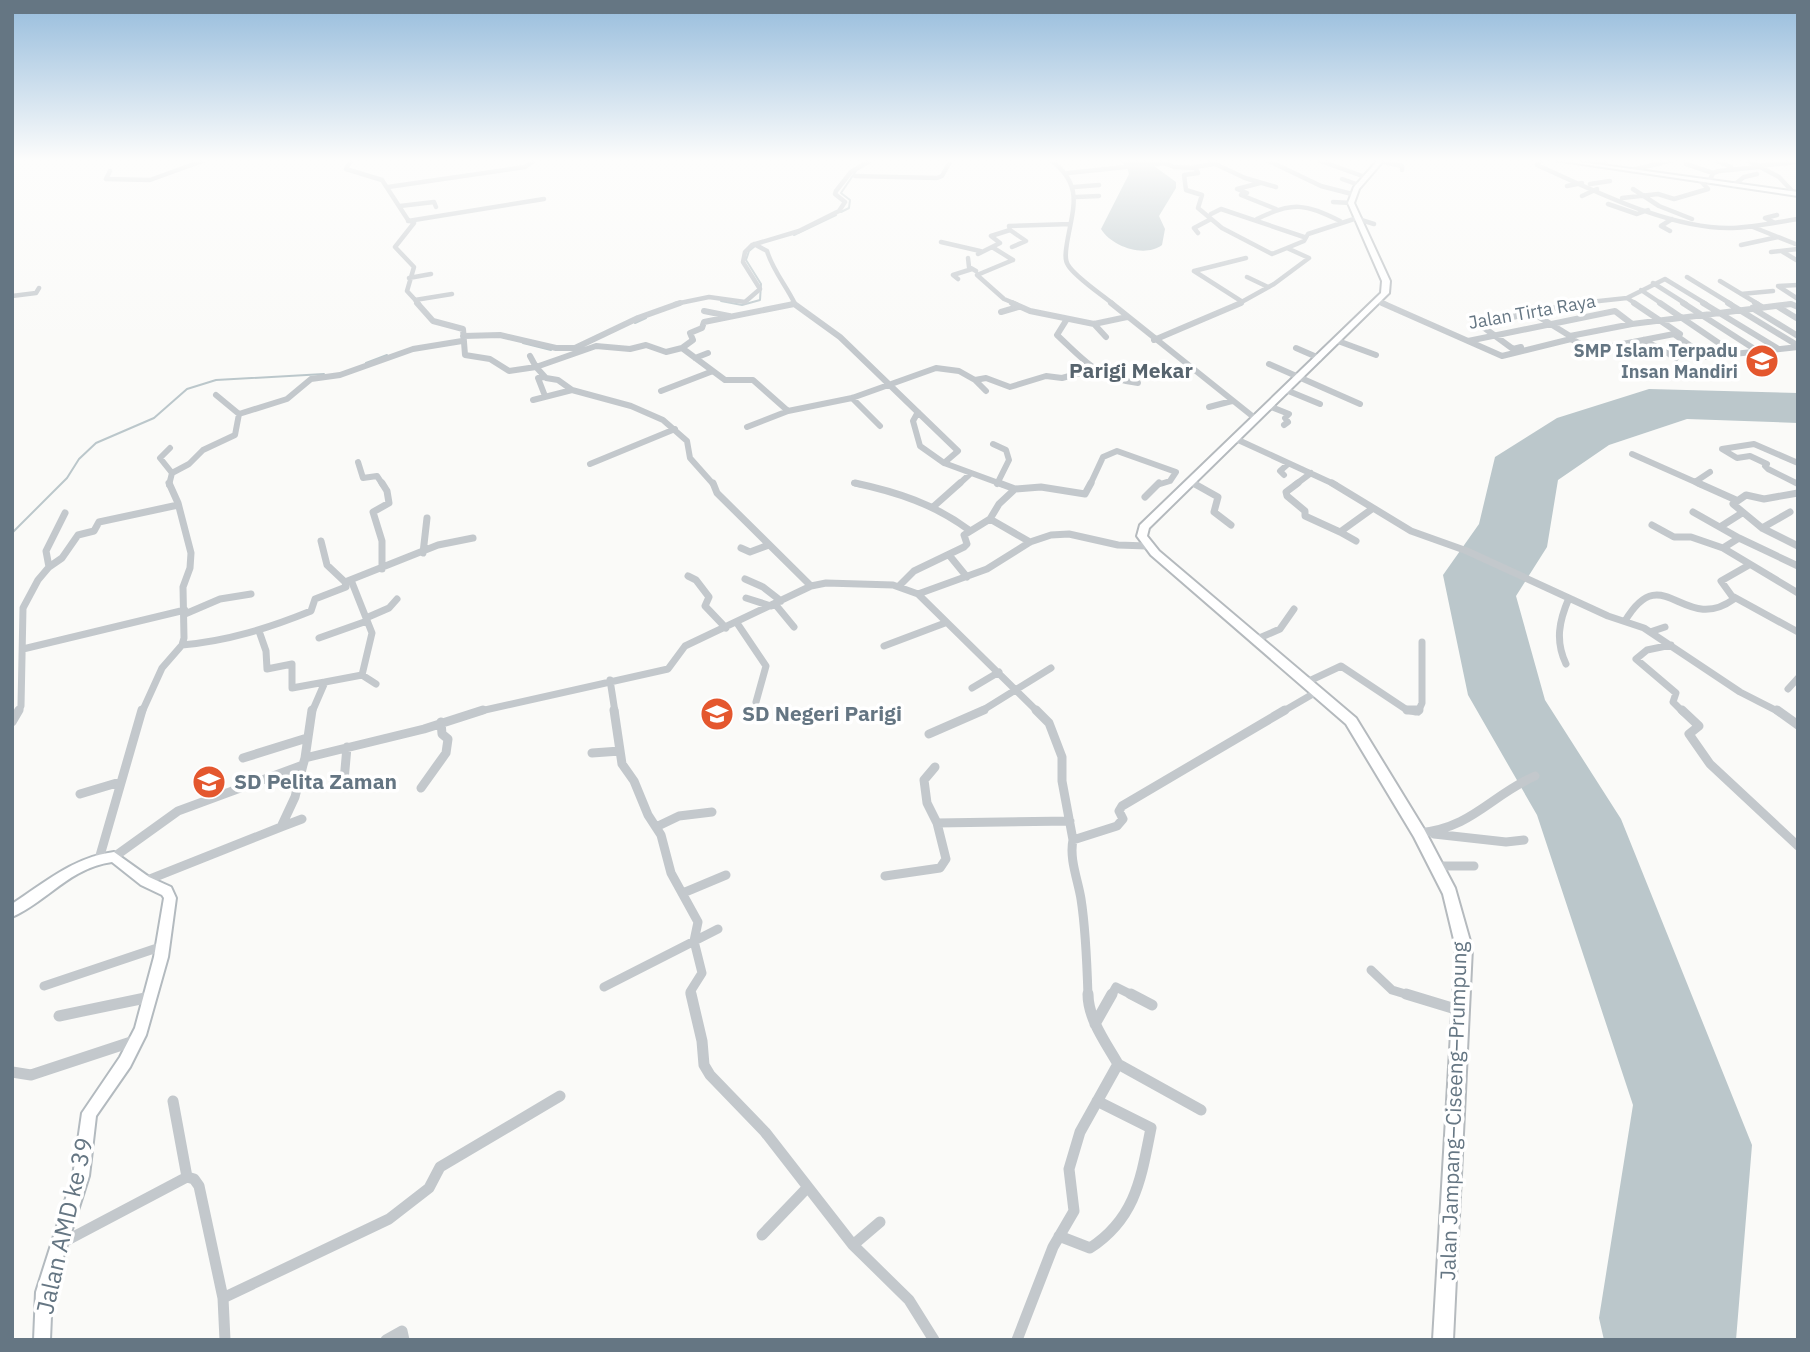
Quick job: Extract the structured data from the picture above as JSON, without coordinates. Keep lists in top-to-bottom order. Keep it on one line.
{"streets":{"main road":["Jalan Jampang–Ciseeng–Prumpung"],"street":["Jalan Tirta Raya","Jalan AMD ke 39"]},"districts":["Parigi Mekar"],"places":{"school or university":["SMP Islam Terpadu Insan Mandiri","SD Negeri Parigi","SD Pelita Zaman"]}}
